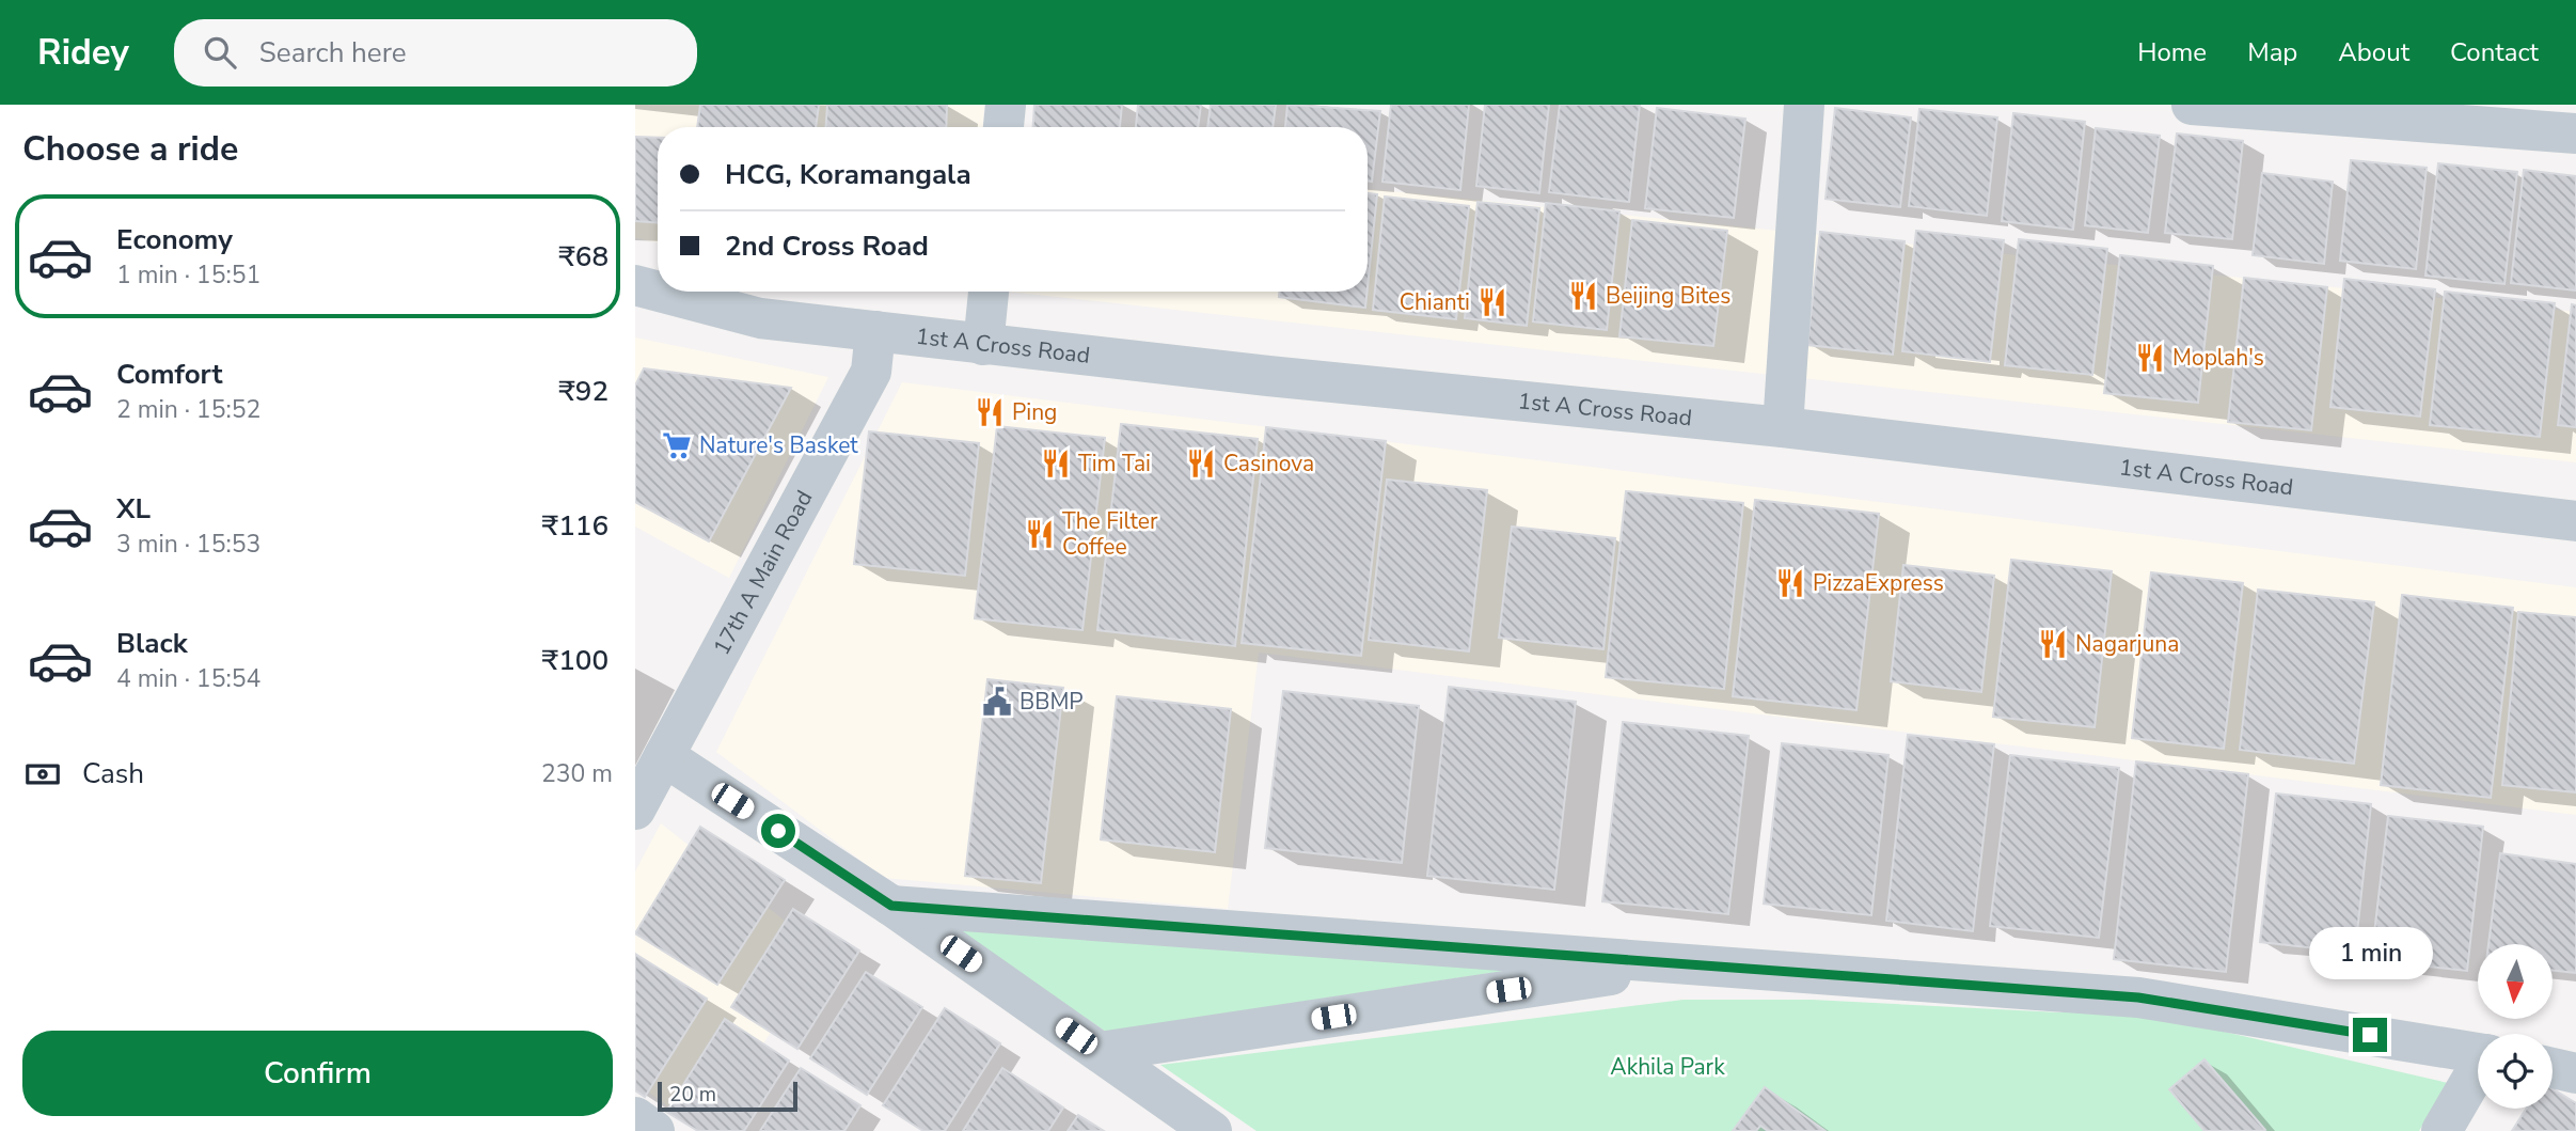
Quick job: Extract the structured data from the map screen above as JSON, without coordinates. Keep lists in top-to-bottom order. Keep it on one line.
{"streets":{"street":["1st A Cross Road","17th A Main Road"]},"crossings":[["1st A Cross Road","17th A Main Road"]],"parks":["Akhila Park"],"places":{"restaurant":["Beijing Bites","Chianti","Moplah's","Ping","Tim Tai","Casinova","The Filter Coffee","PizzaExpress","Nagarjuna"],"supermarket":["Nature's Basket"],"public building":["BBMP"]},"scale_bar":"20 m","north":"bottom","page":{"header":"Ridey","search":"Search here","nav":["Home","Map","About","Contact"],"heading":"Choose a ride","banner":["HCG, Koramangala","2nd Cross Road"],"list":[{"name":"Economy","note":"1 min · 15:51","value":"₹68"},{"name":"Comfort","note":"2 min · 15:52","value":"₹92"},{"name":"XL","note":"3 min · 15:53","value":"₹116"},{"name":"Black","note":"4 min · 15:54","value":"₹100"}],"pay":["Cash","230 m"],"bubble":"1 min","buttons":"Confirm","scale":"20 m"}}
